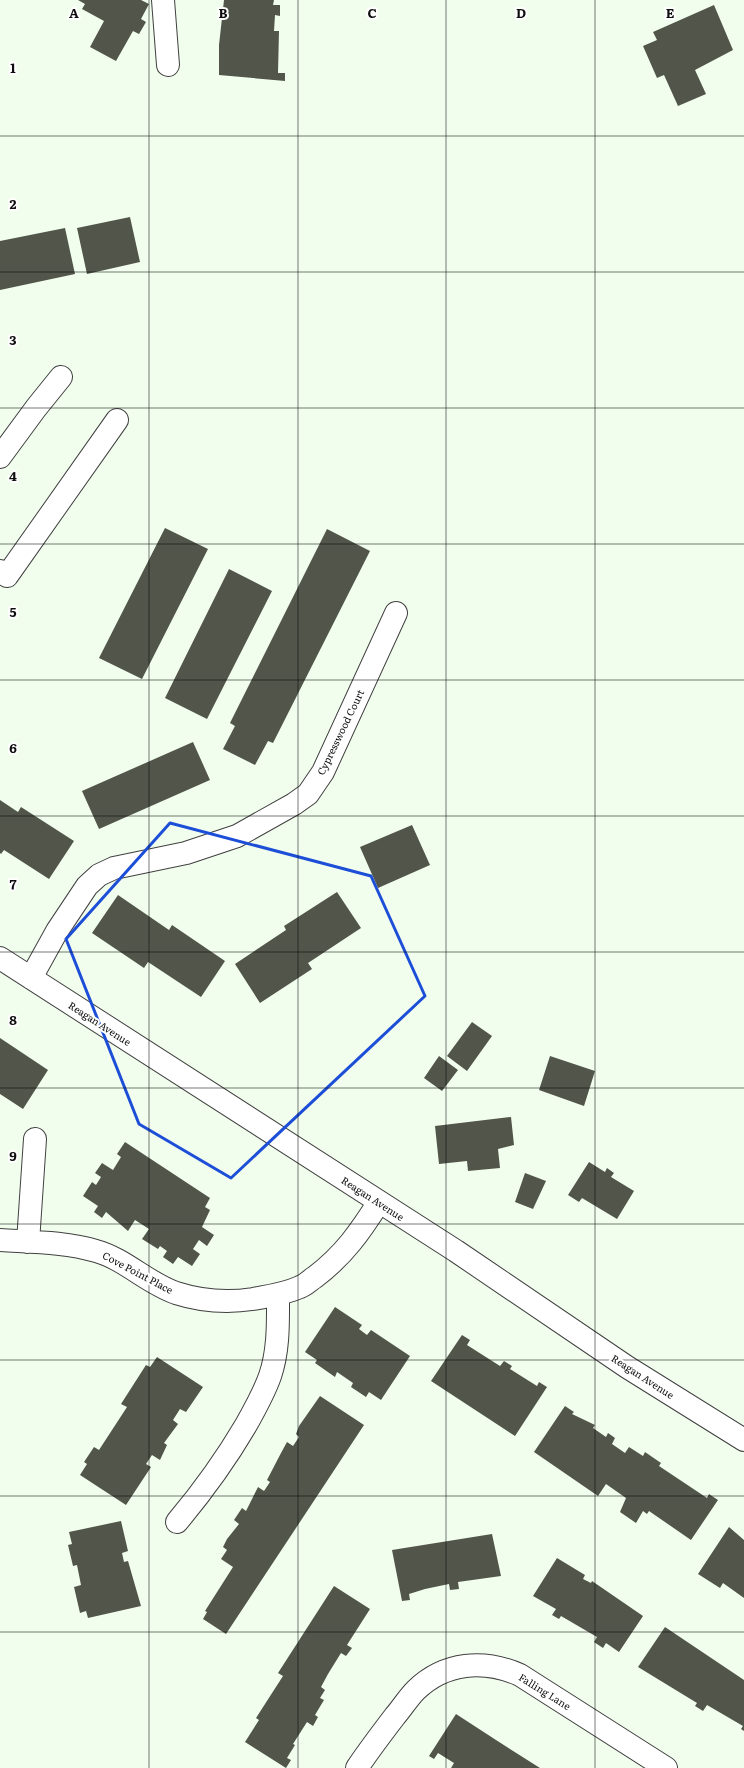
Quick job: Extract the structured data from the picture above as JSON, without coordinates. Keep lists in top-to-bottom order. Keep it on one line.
{"streets":{"street":["Cypresswood Court","Reagan Avenue","Cove Point Place","Falling Lane"]},"crossings":[["Cypresswood Court","Reagan Avenue"],["Reagan Avenue","Cove Point Place"]],"grid":{"columns":["A","B","C","D","E"],"rows":["1","2","3","4","5","6","7","8","9"]}}
